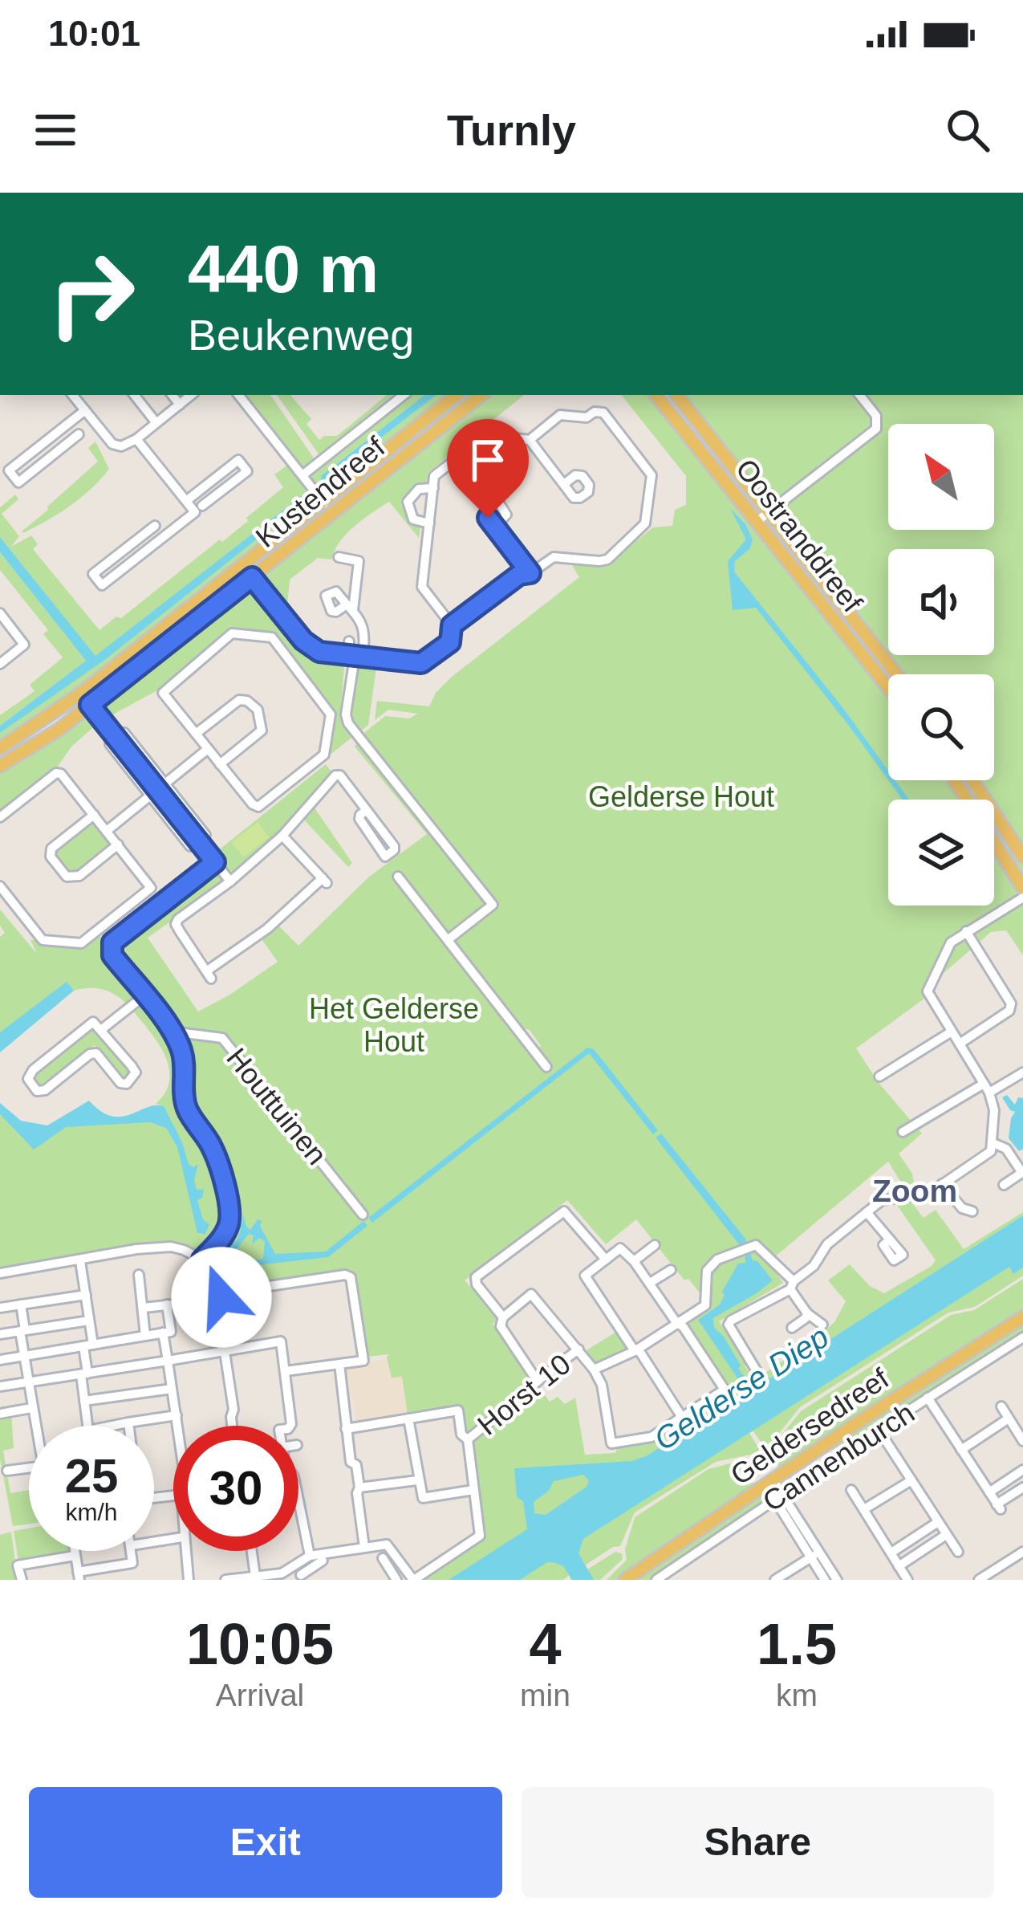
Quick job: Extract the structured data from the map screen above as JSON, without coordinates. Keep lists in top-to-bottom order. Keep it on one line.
{"streets":{"main road":["Kustendreef","Oostranddreef","Geldersedreef"],"street":["Houttuinen","Horst 10","Cannenburch"]},"crossings":[["Geldersedreef","Cannenburch"]],"districts":["Zoom"],"water":["Gelderse Diep"],"parks":["Gelderse Hout","Het Gelderse Hout"],"north":"top left","page":{"status":"10:01","header":"Turnly","turn":["440 m","Beukenweg"],"speed":"25 km/h","limit":"30","eta":["10:05","Arrival","4","min","1.5","km"],"buttons":["Exit","Share"]}}
